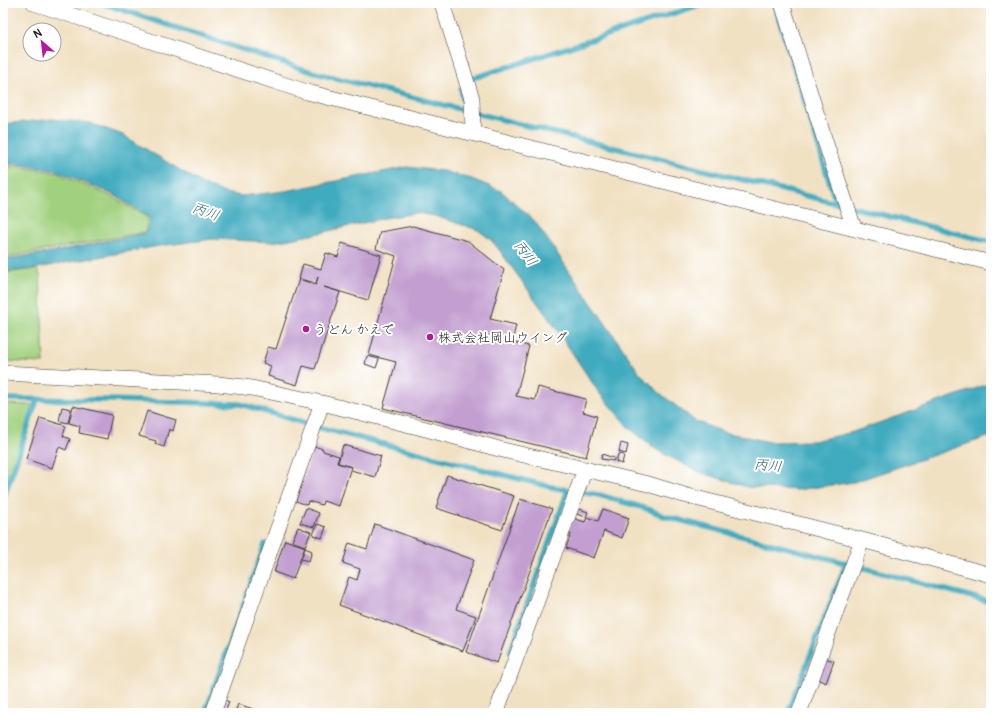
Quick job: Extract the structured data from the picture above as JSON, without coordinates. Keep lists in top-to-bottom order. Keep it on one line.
{"water":["丙川"],"places":["うどん かえで","株式会社岡山ウイング"],"north":"top left"}
